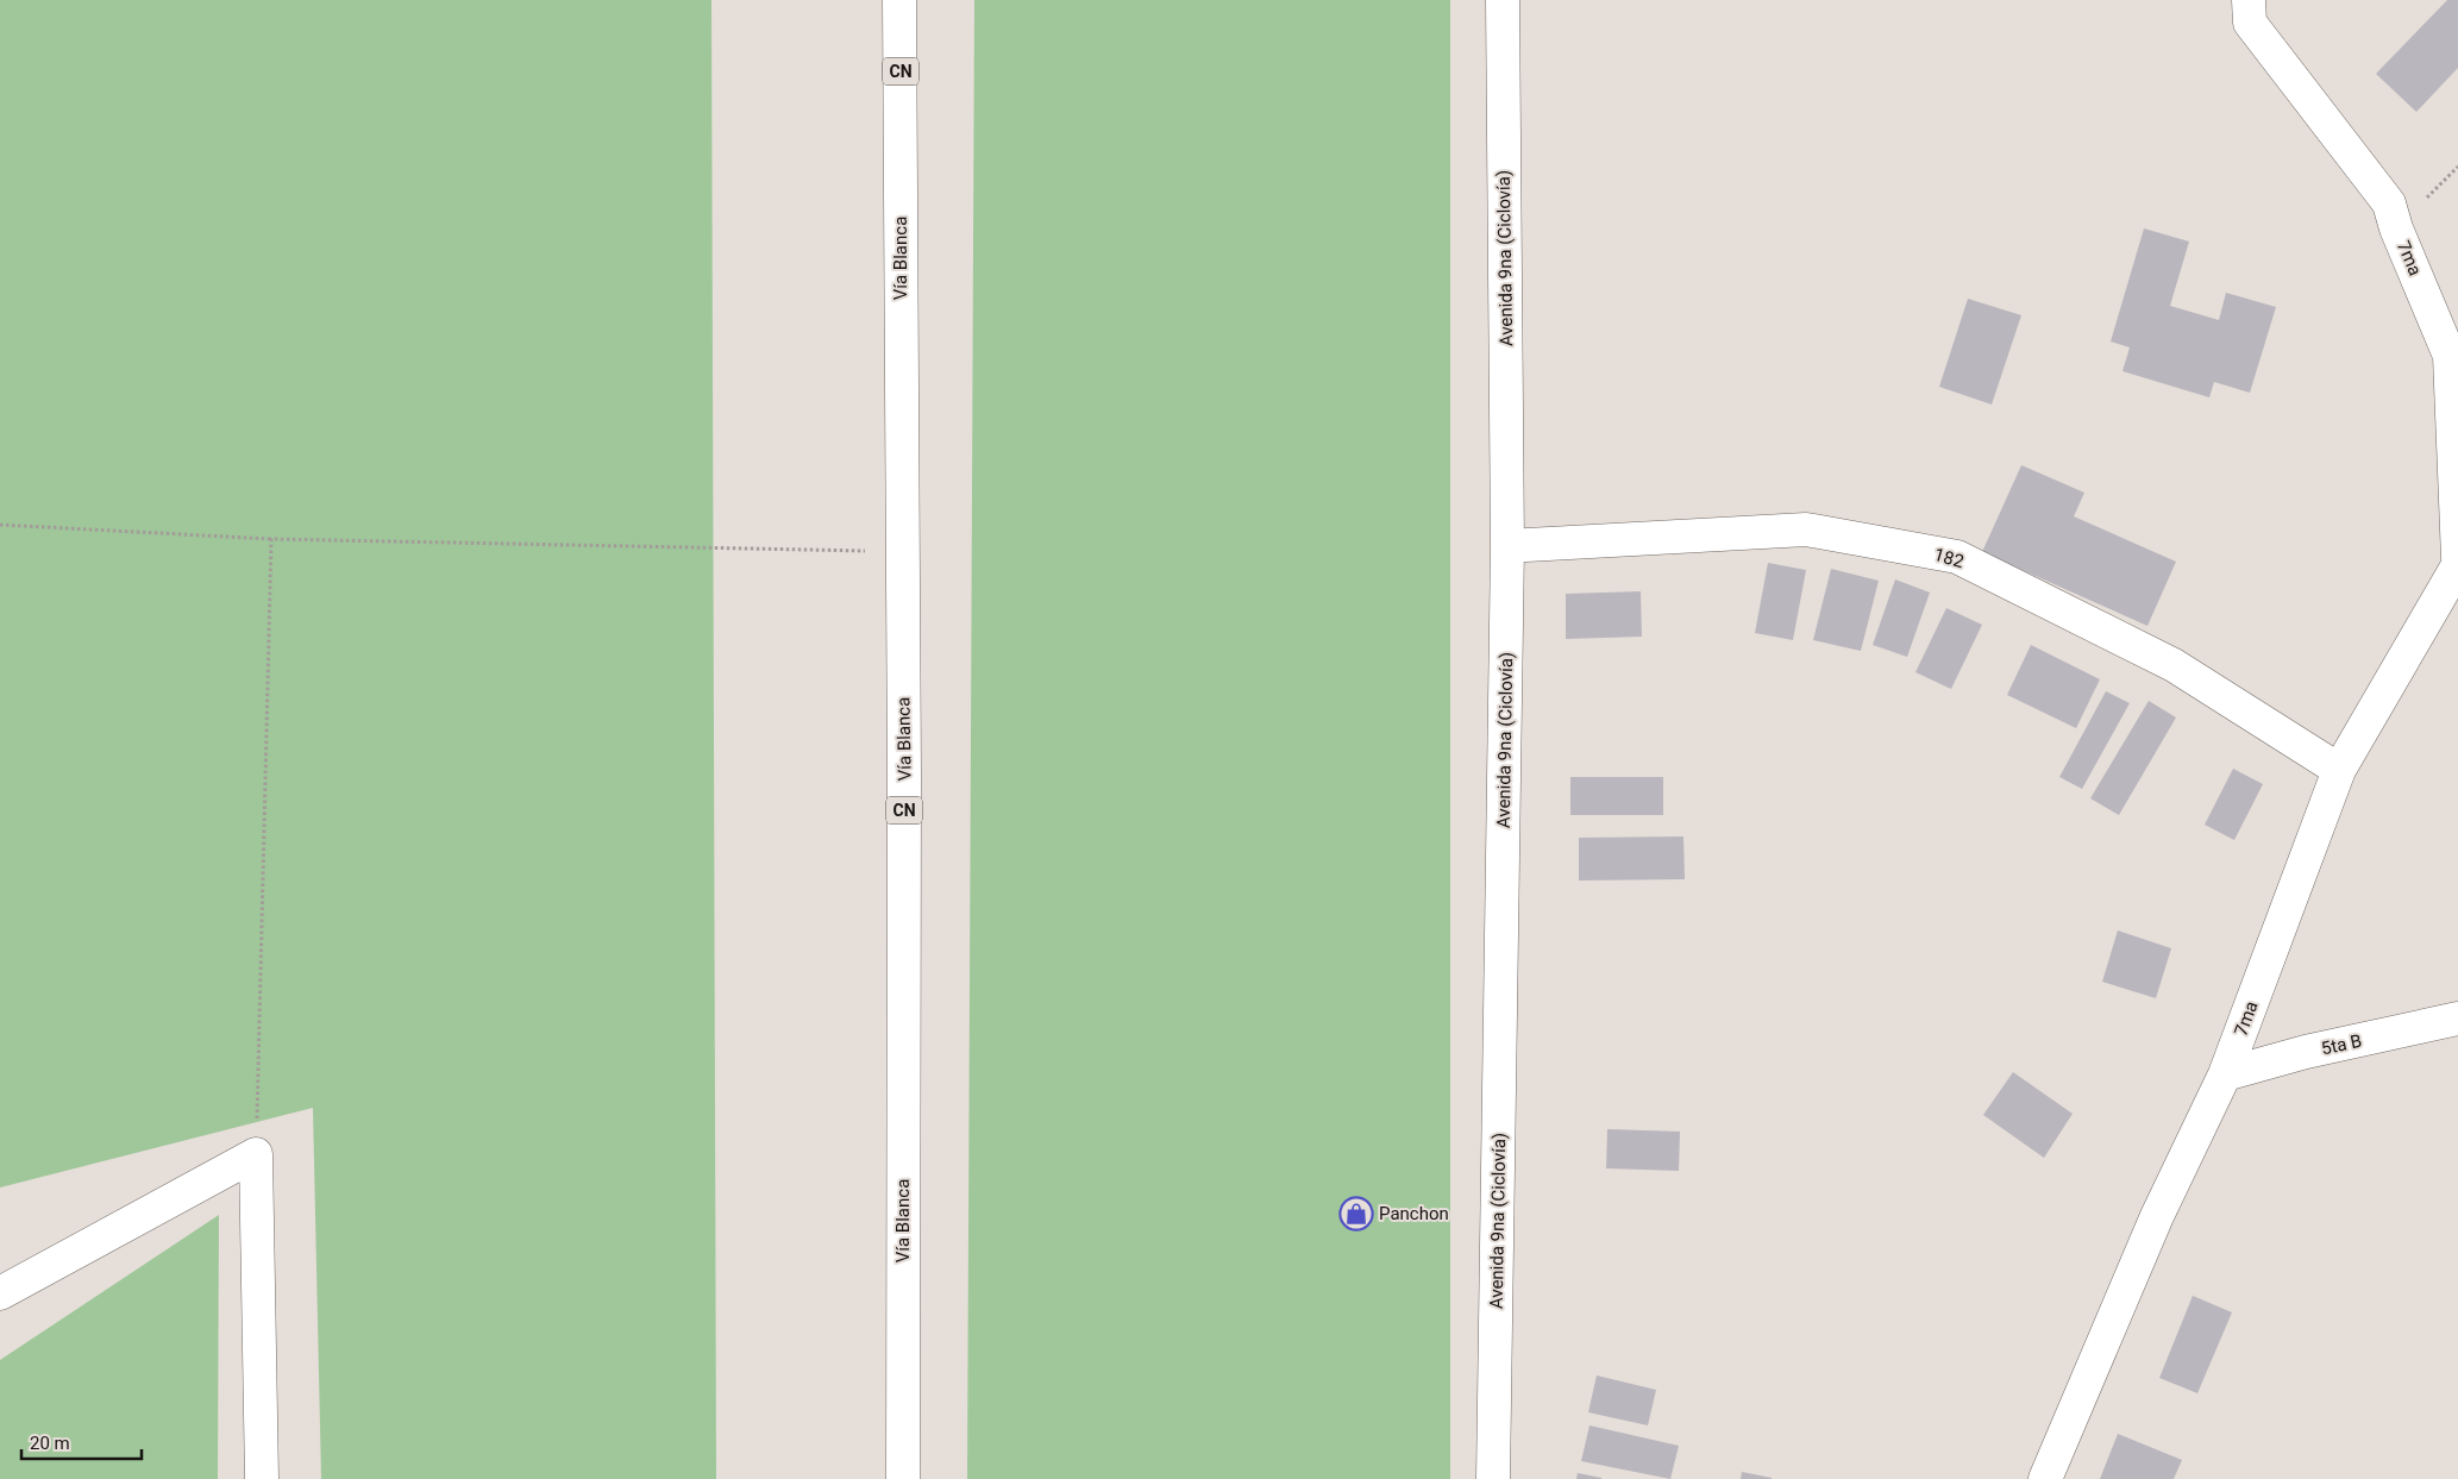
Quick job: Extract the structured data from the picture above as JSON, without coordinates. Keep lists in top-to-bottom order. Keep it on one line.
{"streets":{"main road":["CN","Vía Blanca","Avenida 9na (Ciclovía)","7ma","182","5ta B"]},"crossings":[["Avenida 9na (Ciclovía)","182"],["7ma","182"],["7ma","5ta B"]],"places":{"shop":["Panchon"]},"scale_bar":"20 m"}
